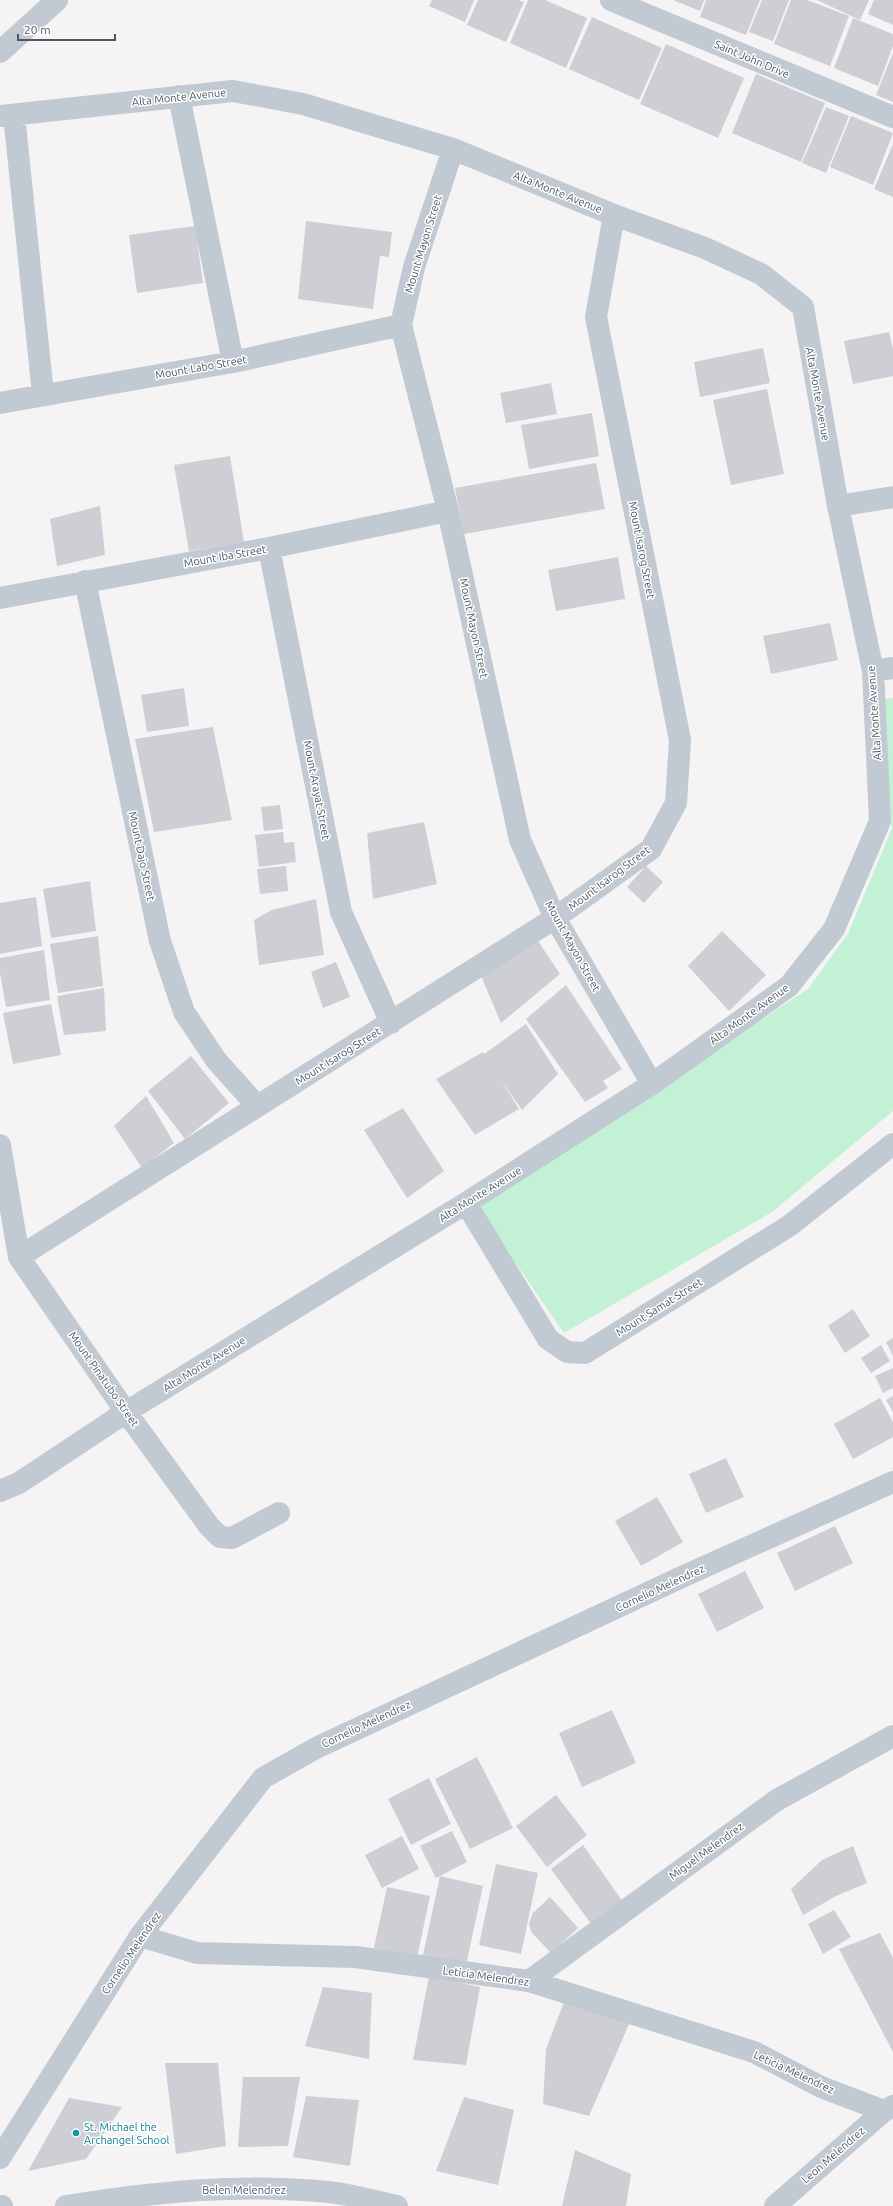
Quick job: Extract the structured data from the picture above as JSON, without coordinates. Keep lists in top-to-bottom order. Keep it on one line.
{"streets":{"street":["Saint John Drive","Alta Monte Avenue","Mount Mayon Street","Mount Labo Street","Mount Isarog Street","Mount Iba Street","Mount Arayat Street","Mount Dajo Street","Mount Samat Street","Mount Pinatubo Street","Cornelio Melendrez","Miguel Melendrez","Leticia Melendrez","Leon Melendrez","Belen Melendrez"]},"crossings":[["Alta Monte Avenue","Mount Mayon Street"],["Alta Monte Avenue","Mount Isarog Street"],["Alta Monte Avenue","Mount Samat Street"],["Alta Monte Avenue","Mount Pinatubo Street"],["Mount Mayon Street","Mount Labo Street"],["Mount Mayon Street","Mount Isarog Street"],["Mount Mayon Street","Mount Iba Street"],["Mount Isarog Street","Mount Arayat Street"],["Mount Isarog Street","Mount Dajo Street"],["Mount Isarog Street","Mount Pinatubo Street"],["Mount Iba Street","Mount Arayat Street"],["Mount Iba Street","Mount Dajo Street"],["Cornelio Melendrez","Leticia Melendrez"],["Miguel Melendrez","Leticia Melendrez"],["Leticia Melendrez","Leon Melendrez"]],"places":["St. Michael the Archangel School"],"scale_bar":"20 m"}
